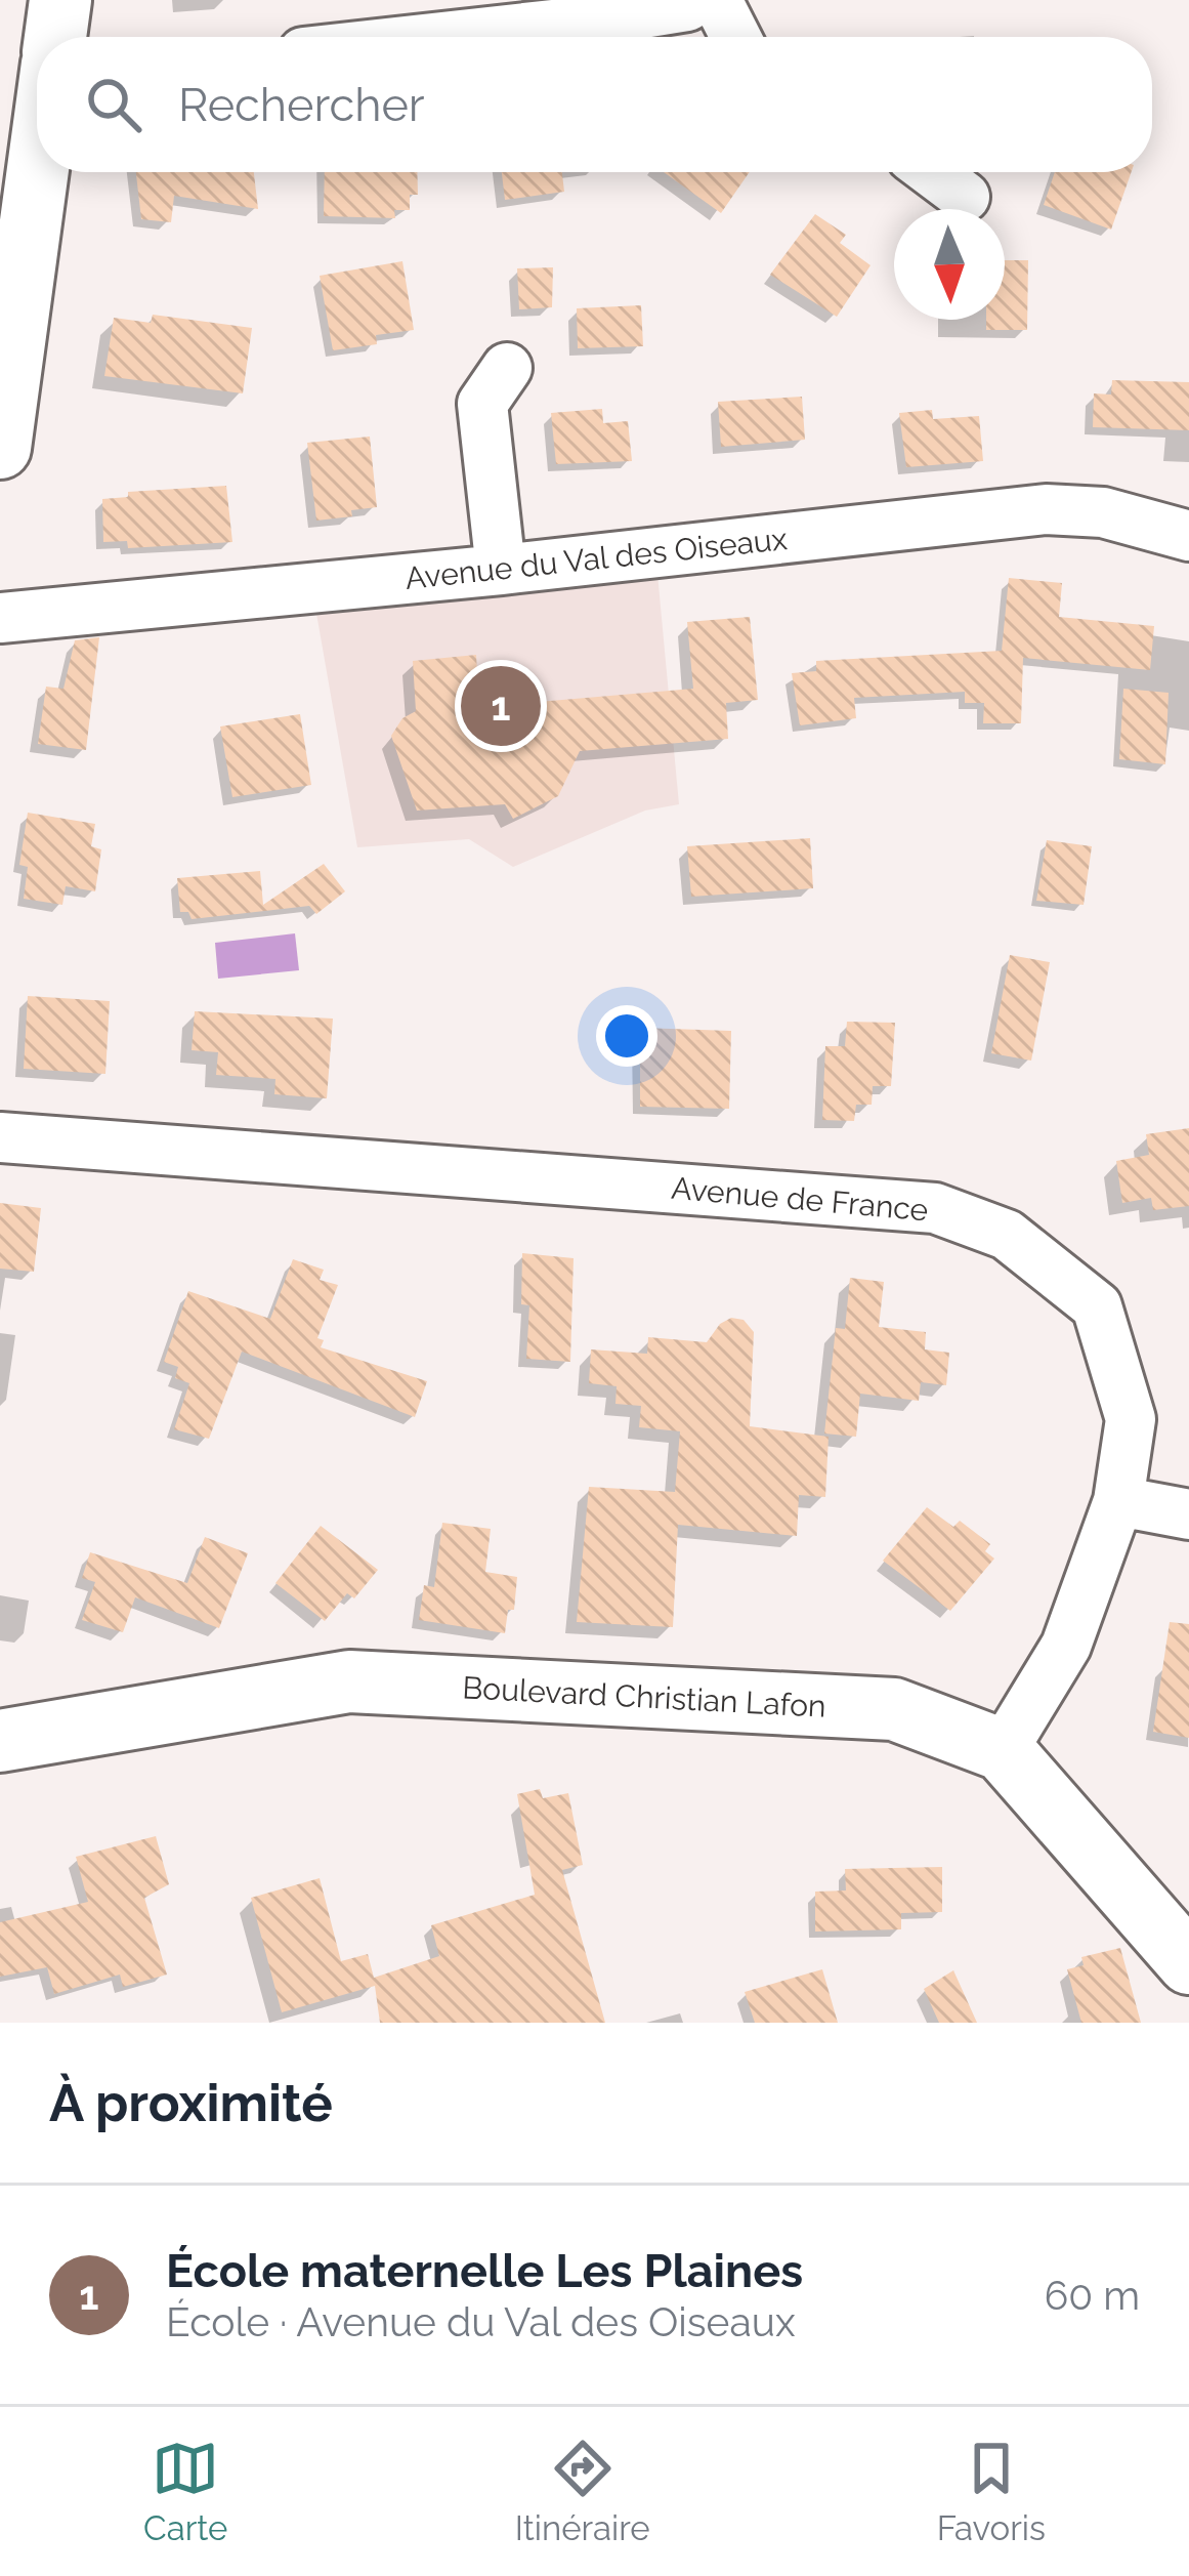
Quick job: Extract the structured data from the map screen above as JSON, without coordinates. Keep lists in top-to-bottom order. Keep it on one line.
{"streets":{"street":["Avenue du Val des Oiseaux","Avenue de France","Boulevard Christian Lafon"]},"crossings":[["Avenue de France","Boulevard Christian Lafon"]],"north":"bottom","page":{"search":"Rechercher","pins":"1","heading":"À proximité","list":[{"mark":"1","name":"École maternelle Les Plaines","note":"École · Avenue du Val des Oiseaux","value":"60 m"}],"nav":["Carte","Itinéraire","Favoris"]}}
